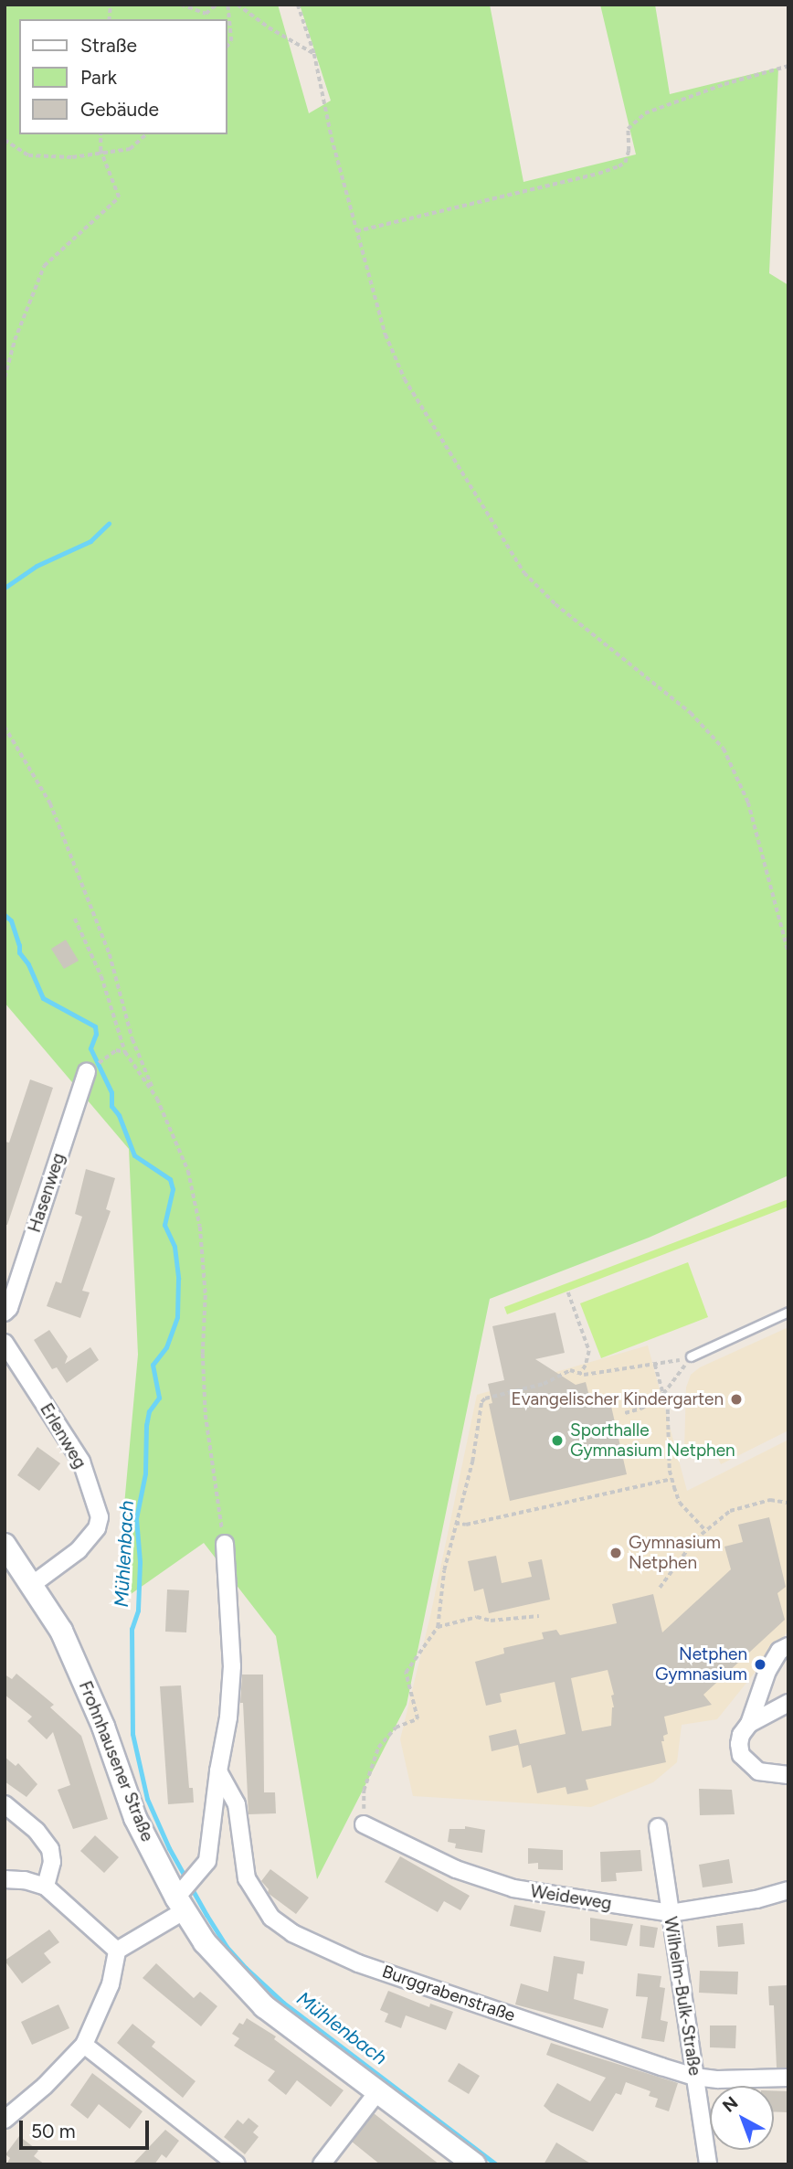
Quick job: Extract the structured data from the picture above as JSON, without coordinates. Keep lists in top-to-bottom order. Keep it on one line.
{"streets":{"main road":["Frohnhausener Straße"],"street":["Hasenweg","Erlenweg","Weideweg","Burggrabenstraße","Wilhelm-Bulk-Straße"]},"crossings":[["Erlenweg","Frohnhausener Straße"],["Weideweg","Wilhelm-Bulk-Straße"],["Burggrabenstraße","Wilhelm-Bulk-Straße"]],"water":["Mühlenbach"],"places":["Evangelischer Kindergarten","Sporthalle Gymnasium Netphen","Gymnasium Netphen","Netphen Gymnasium"],"legend":["Straße","Park","Gebäude"],"scale_bar":"50 m","north":"top left"}
